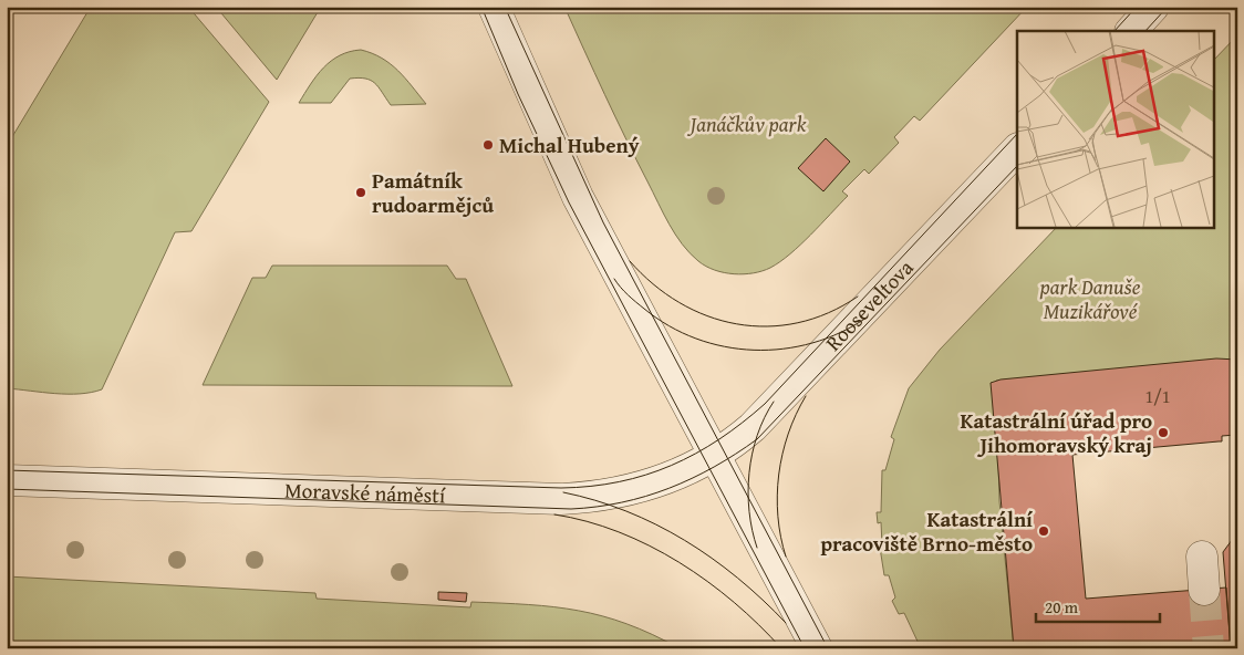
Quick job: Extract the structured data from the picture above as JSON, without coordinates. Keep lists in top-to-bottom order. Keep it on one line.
{"streets":{"street":["Rooseveltova","Moravské náměstí"]},"crossings":[["Rooseveltova","Moravské náměstí"]],"parks":["Janáčkův park","park Danuše Muzikářové"],"places":["Michal Hubený","Památník rudoarmějců","Katastrální úřad pro Jihomoravský kraj","Katastrální pracoviště Brno-město"],"house_numbers":["1/1"],"scale_bar":"20 m"}
